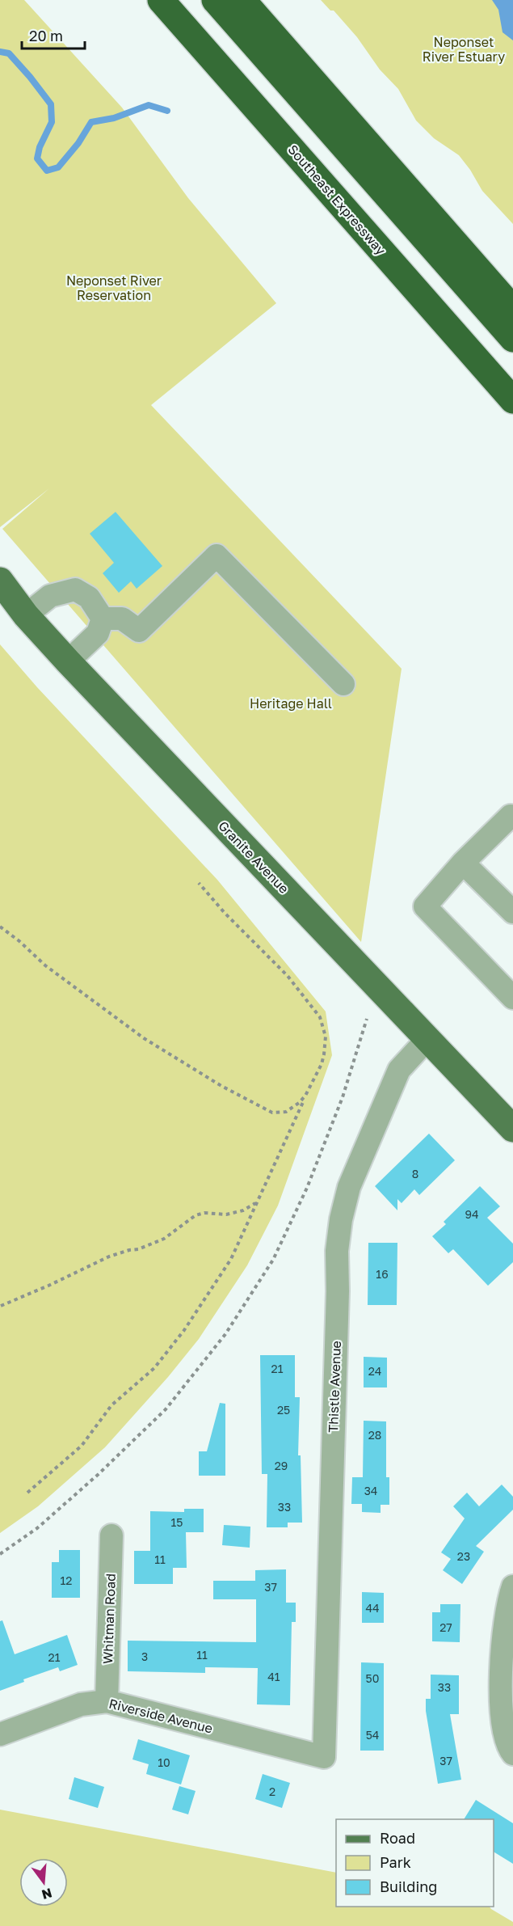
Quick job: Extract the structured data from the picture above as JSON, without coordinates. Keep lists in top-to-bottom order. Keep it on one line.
{"streets":{"highway":["Southeast Expressway"],"main road":["Granite Avenue"],"street":["Thistle Avenue","Whitman Road","Riverside Avenue"]},"crossings":[["Granite Avenue","Thistle Avenue"],["Thistle Avenue","Riverside Avenue"],["Whitman Road","Riverside Avenue"]],"parks":["Neponset River Estuary","Neponset River Reservation","Heritage Hall"],"house_numbers":["8","94","16","21","24","25","28","29","34","33","15","23","11","12","37","44","27","11","3","21","41","50","33","54","37","10","2"],"legend":["Road","Park","Building"],"scale_bar":"20 m","north":"bottom"}
